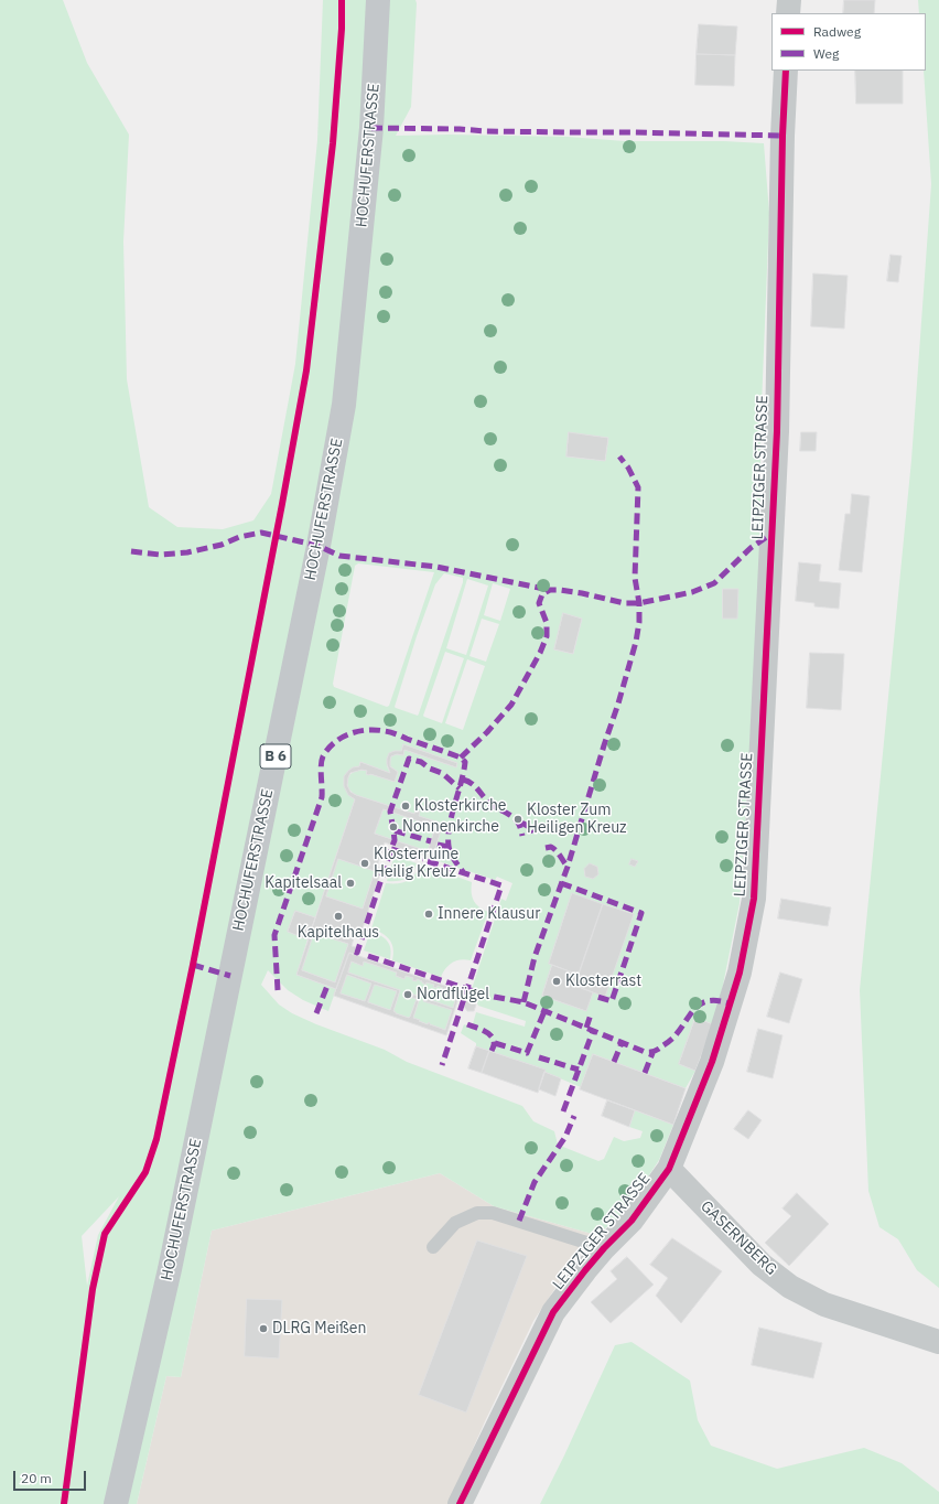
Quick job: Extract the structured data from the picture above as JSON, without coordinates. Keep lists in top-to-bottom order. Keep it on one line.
{"streets":{"main road":["HOCHUFERSTRASSE","B 6"],"street":["LEIPZIGER STRASSE","GASERNBERG"]},"crossings":[["LEIPZIGER STRASSE","GASERNBERG"]],"places":["Klosterkirche","Kloster Zum Heiligen Kreuz","Nonnenkirche","Klosterruine Heilig Kreuz","Kapitelsaal","Innere Klausur","Kapitelhaus","Klosterrast","Nordflügel","DLRG Meißen"],"legend":["Radweg","Weg"],"scale_bar":"20 m"}
